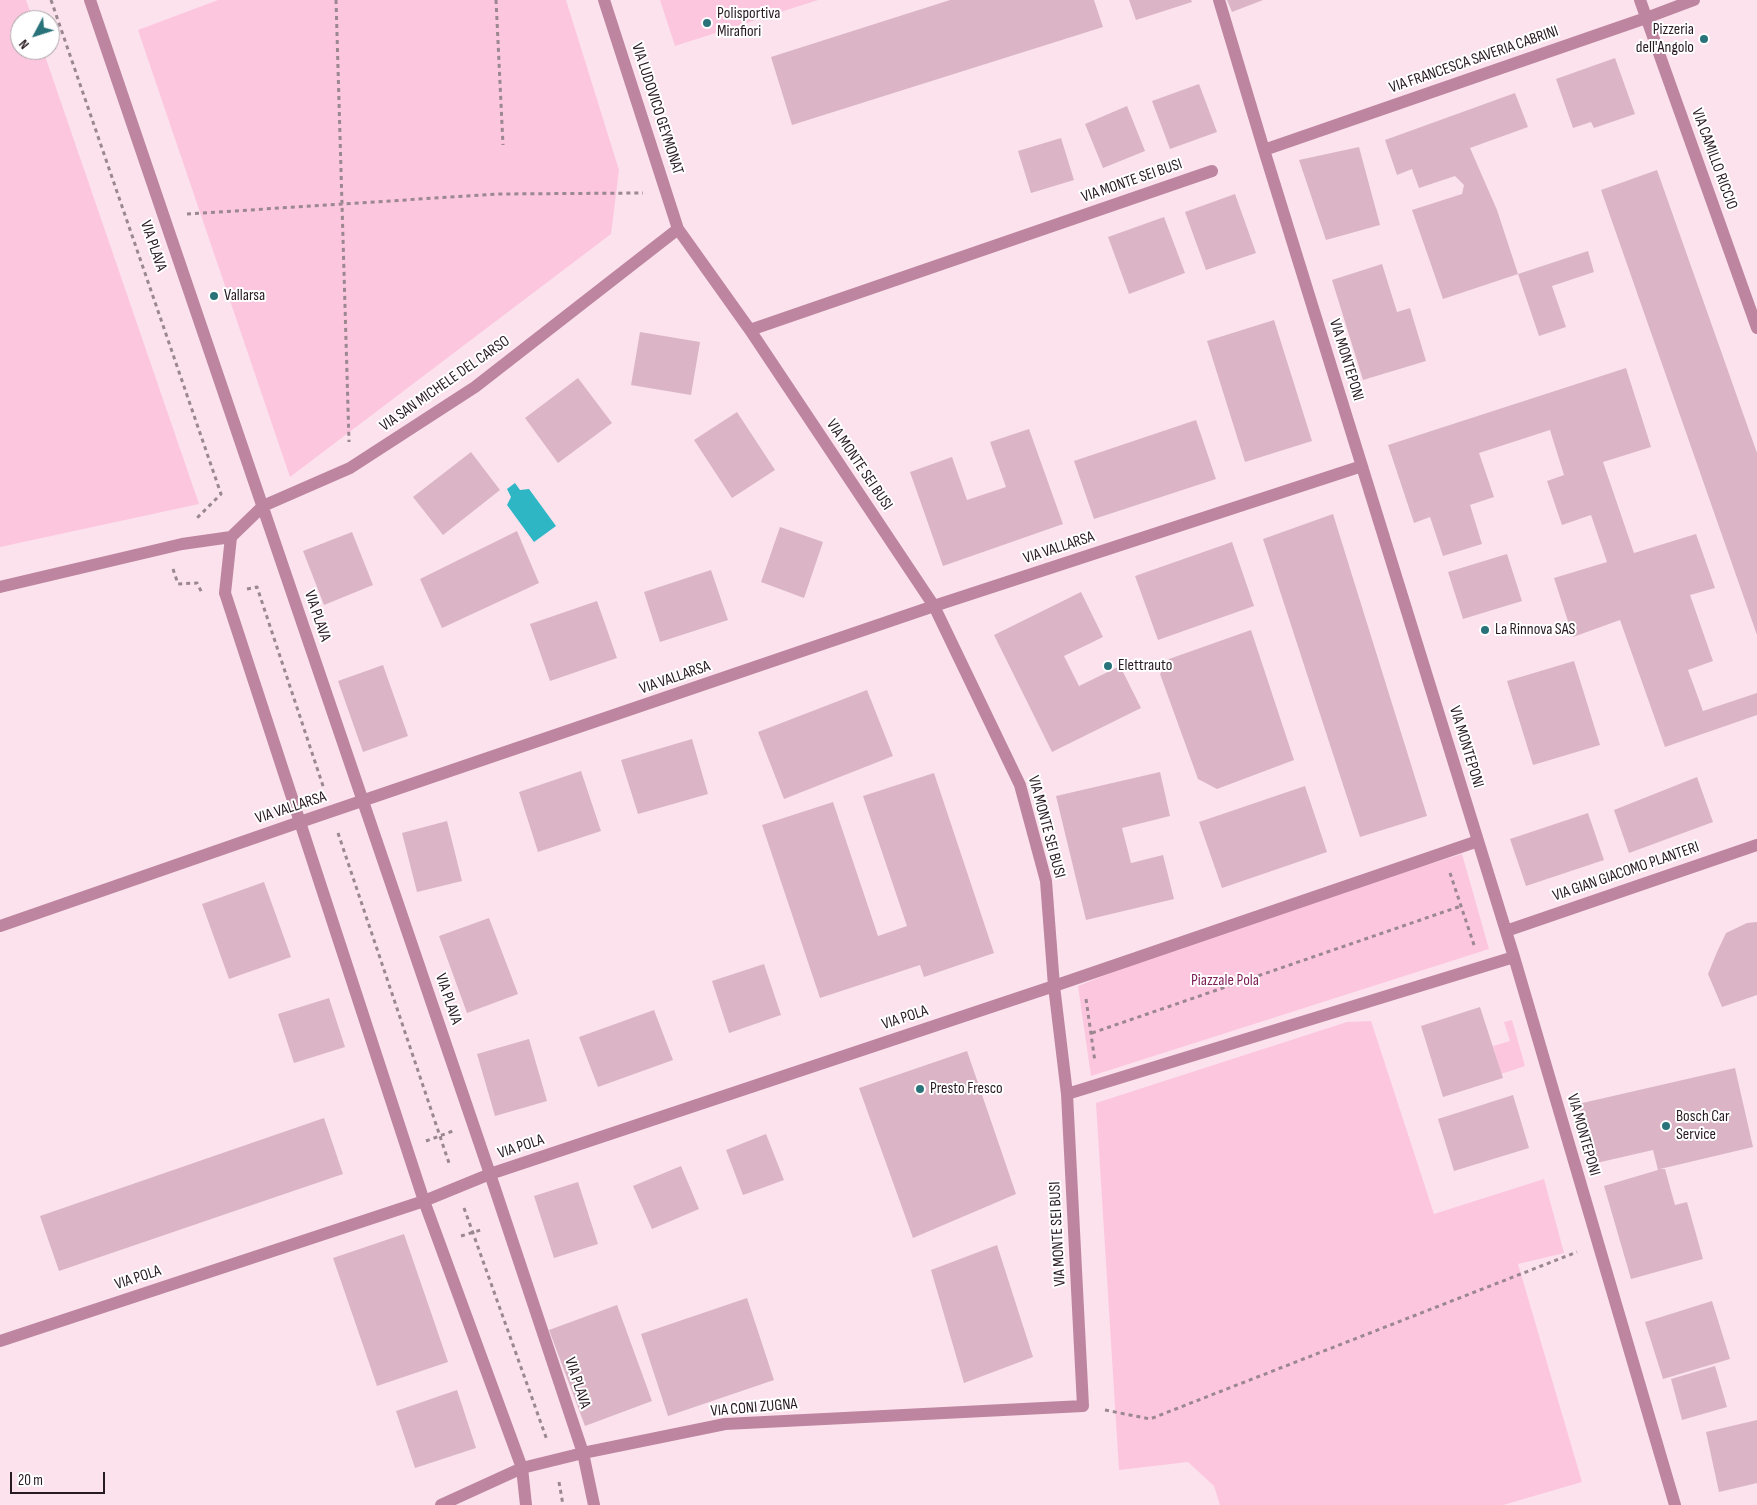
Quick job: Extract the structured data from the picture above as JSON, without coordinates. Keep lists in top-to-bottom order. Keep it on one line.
{"streets":{"street":["VIA FRANCESCA SAVERIA CABRINI","VIA LUDOVICO GEYMONAT","VIA CAMILLO RICCIO","VIA MONTE SEI BUSI","VIA PLAVA","VIA MONTEPONI","VIA SAN MICHELE DEL CARSO","VIA VALLARSA","VIA GIAN GIACOMO PLANTERI","VIA POLA","VIA CONI ZUGNA"]},"crossings":[["VIA FRANCESCA SAVERIA CABRINI","VIA CAMILLO RICCIO"],["VIA FRANCESCA SAVERIA CABRINI","VIA MONTEPONI"],["VIA LUDOVICO GEYMONAT","VIA MONTE SEI BUSI"],["VIA LUDOVICO GEYMONAT","VIA SAN MICHELE DEL CARSO"],["VIA MONTE SEI BUSI","VIA SAN MICHELE DEL CARSO"],["VIA MONTE SEI BUSI","VIA VALLARSA"],["VIA MONTE SEI BUSI","VIA POLA"],["VIA MONTE SEI BUSI","VIA CONI ZUGNA"],["VIA PLAVA","VIA SAN MICHELE DEL CARSO"],["VIA PLAVA","VIA VALLARSA"],["VIA PLAVA","VIA POLA"],["VIA PLAVA","VIA CONI ZUGNA"],["VIA MONTEPONI","VIA VALLARSA"],["VIA MONTEPONI","VIA GIAN GIACOMO PLANTERI"]],"parks":["Piazzale Pola"],"places":["Polisportiva Mirafiori","Pizzeria dell'Angolo","Vallarsa","La Rinnova SAS","Elettrauto","Presto Fresco","Bosch Car Service"],"scale_bar":"20 m","north":"bottom left"}
